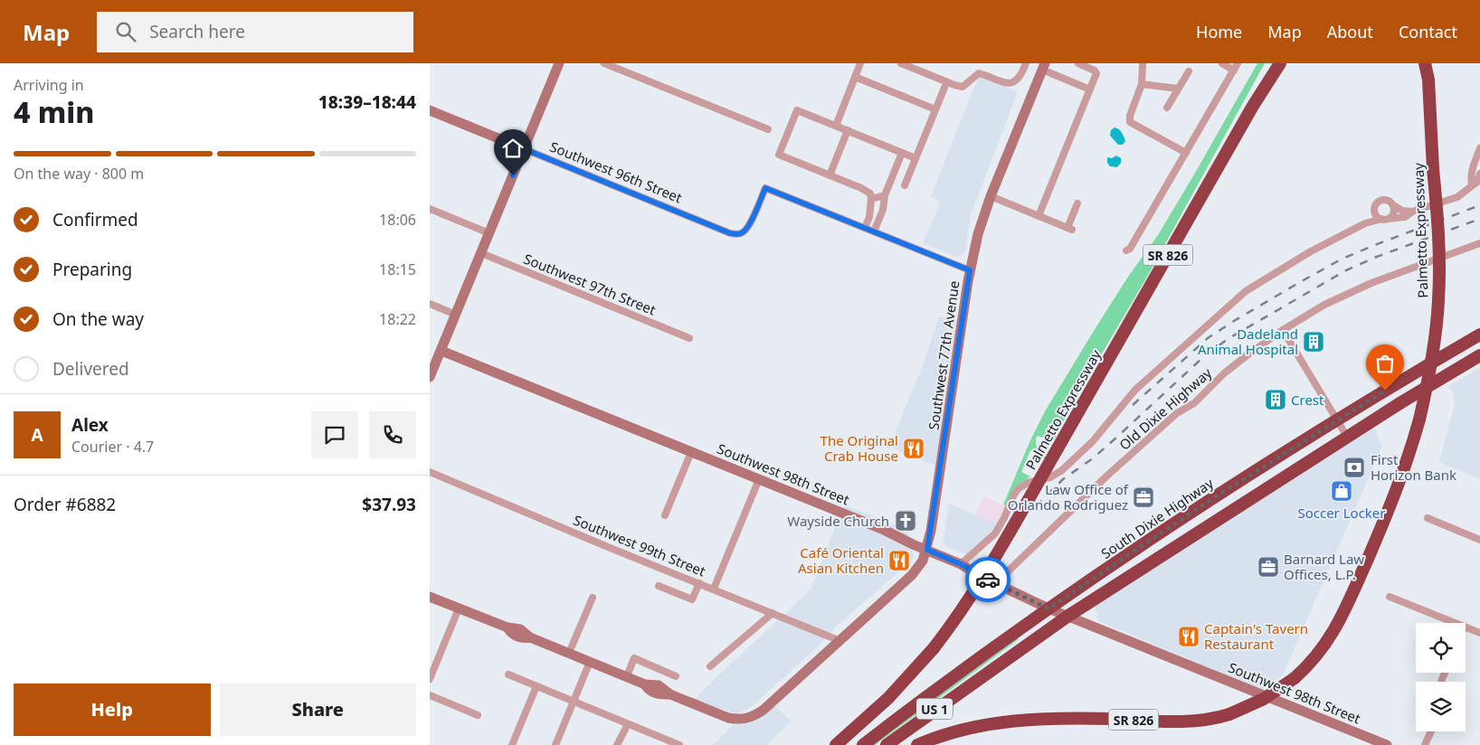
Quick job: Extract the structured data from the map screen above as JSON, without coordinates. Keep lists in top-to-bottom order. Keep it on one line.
{"streets":{"highway":["Palmetto Expressway","SR 826","South Dixie Highway","US 1"],"street":["Southwest 96th Street","Southwest 97th Street","Southwest 77th Avenue","Old Dixie Highway","Southwest 98th Street","Southwest 99th Street"]},"crossings":[["Southwest 77th Avenue","Southwest 98th Street"],["Southwest 77th Avenue","Southwest 99th Street"],["Old Dixie Highway","Southwest 98th Street"],["Southwest 98th Street","South Dixie Highway"],["Southwest 98th Street","US 1"]],"places":{"building":["Dadeland Animal Hospital","Crest"],"restaurant":["The Original Crab House","Café Oriental Asian Kitchen","Captain's Tavern Restaurant"],"bank":["First Horizon Bank"],"shop":["Soccer Locker"],"office":["Law Office of Orlando Rodriguez","Barnard Law Offices, L.P."],"church":["Wayside Church"]},"page":{"header":"Map","search":"Search here","nav":["Home","Map","About","Contact"],"heading":["4 min","Arriving in","18:39–18:44"],"panel":["Alex","Courier · 4.7","Order #6882","$37.93"],"bar":"On the way · 800 m","list":[["Confirmed","18:06"],["Preparing","18:15"],["On the way","18:22"],"Delivered"],"round":"A","buttons":["Help","Share"]}}
